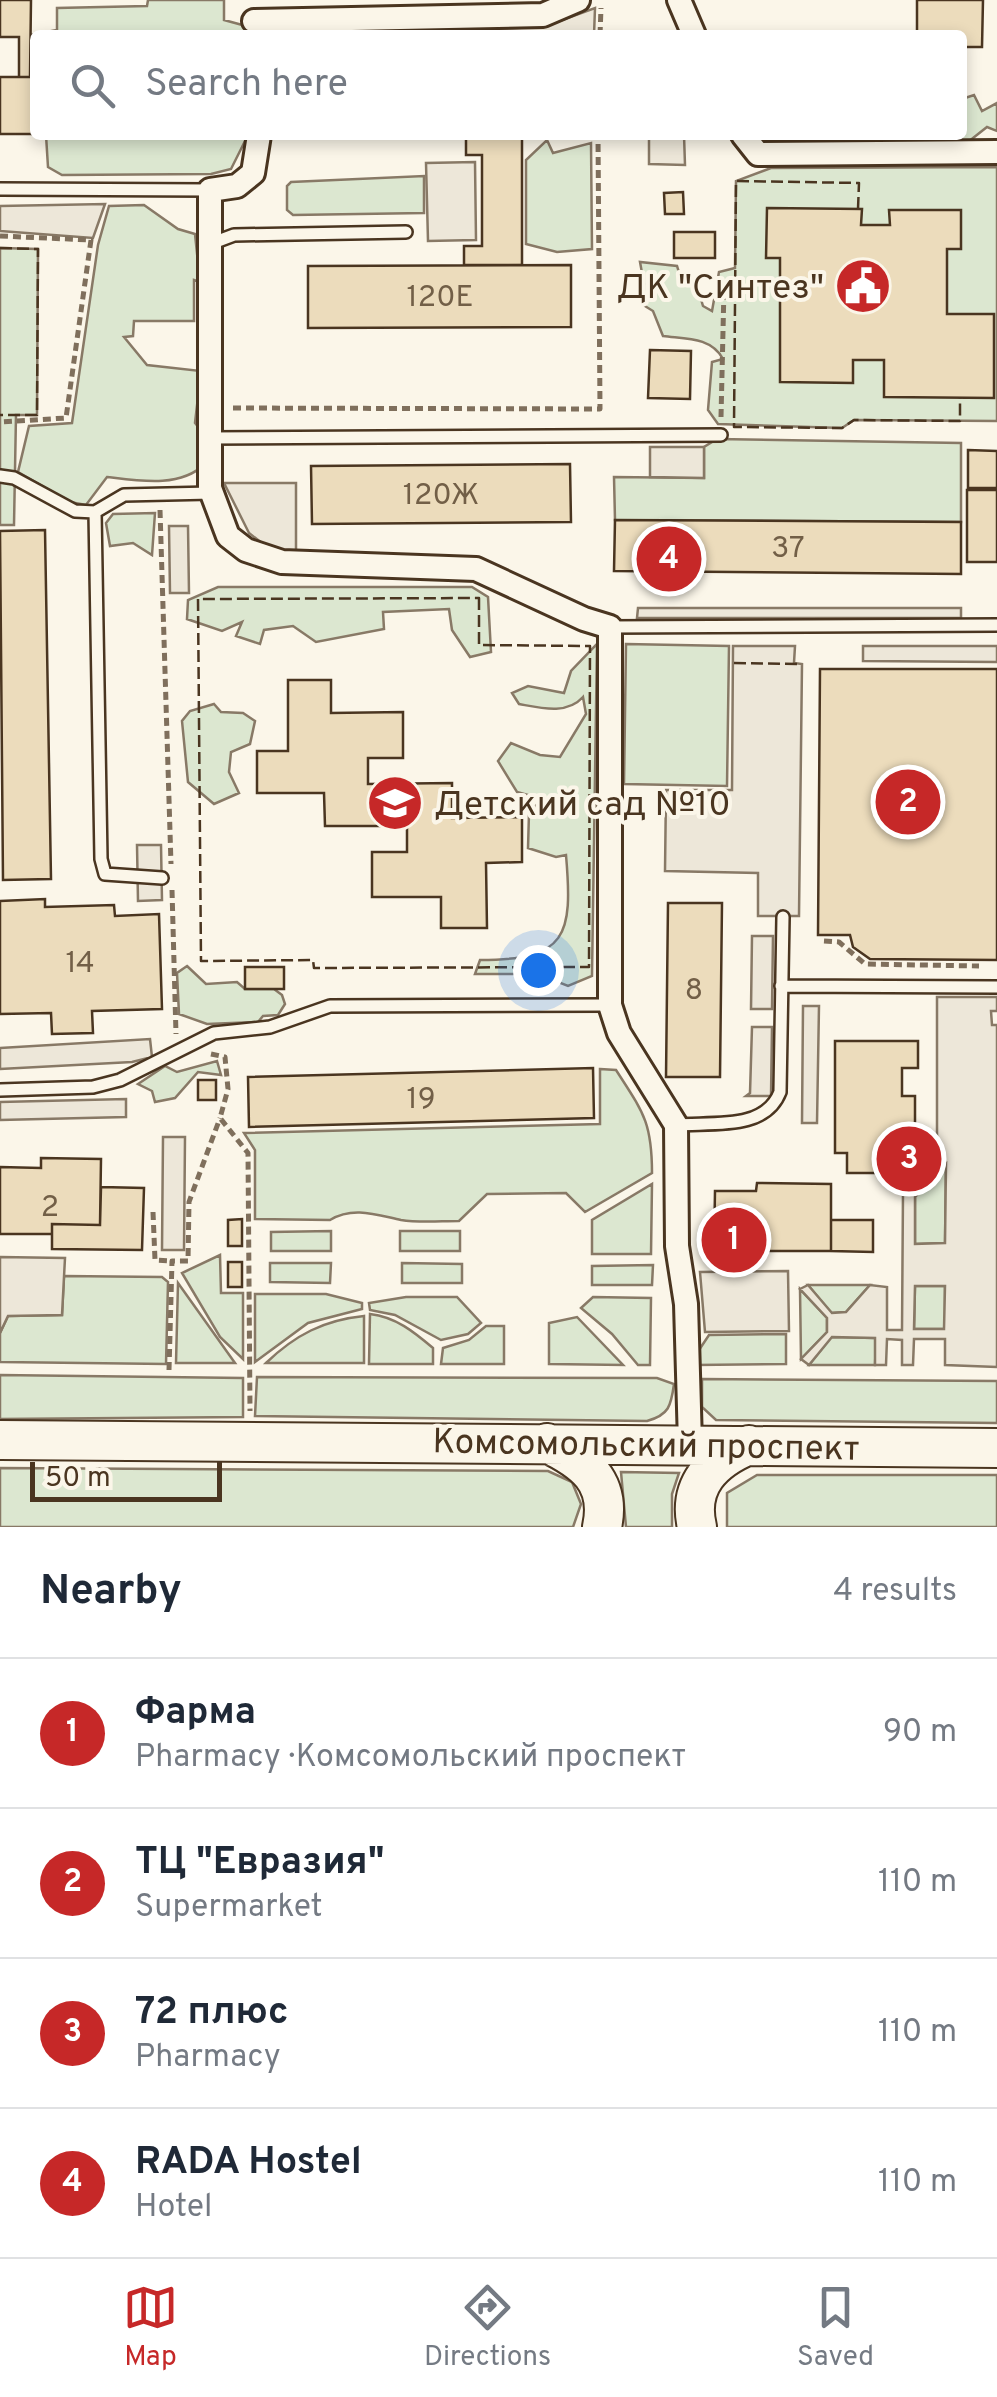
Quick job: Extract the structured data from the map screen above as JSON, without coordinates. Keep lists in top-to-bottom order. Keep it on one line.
{"streets":{"main road":["Комсомольский проспект"]},"places":{"public building":["ДК \"Синтез\""],"school or university":["Детский сад №10"]},"house_numbers":["120Е","120Ж","37","14","8","19","2"],"scale_bar":"50 m","page":{"search":"Search here","pins":["4","2","3","1"],"scale":"50 m","heading":["Nearby","4 results"],"list":[{"mark":"1","name":"Фарма","note":"Pharmacy · Комсомольский проспект","value":"90 m"},{"mark":"2","name":"ТЦ \"Евразия\"","note":"Supermarket","value":"110 m"},{"mark":"3","name":"72 плюс","note":"Pharmacy","value":"110 m"},{"mark":"4","name":"RADA Hostel","note":"Hotel","value":"110 m"}],"nav":["Map","Directions","Saved"]}}
